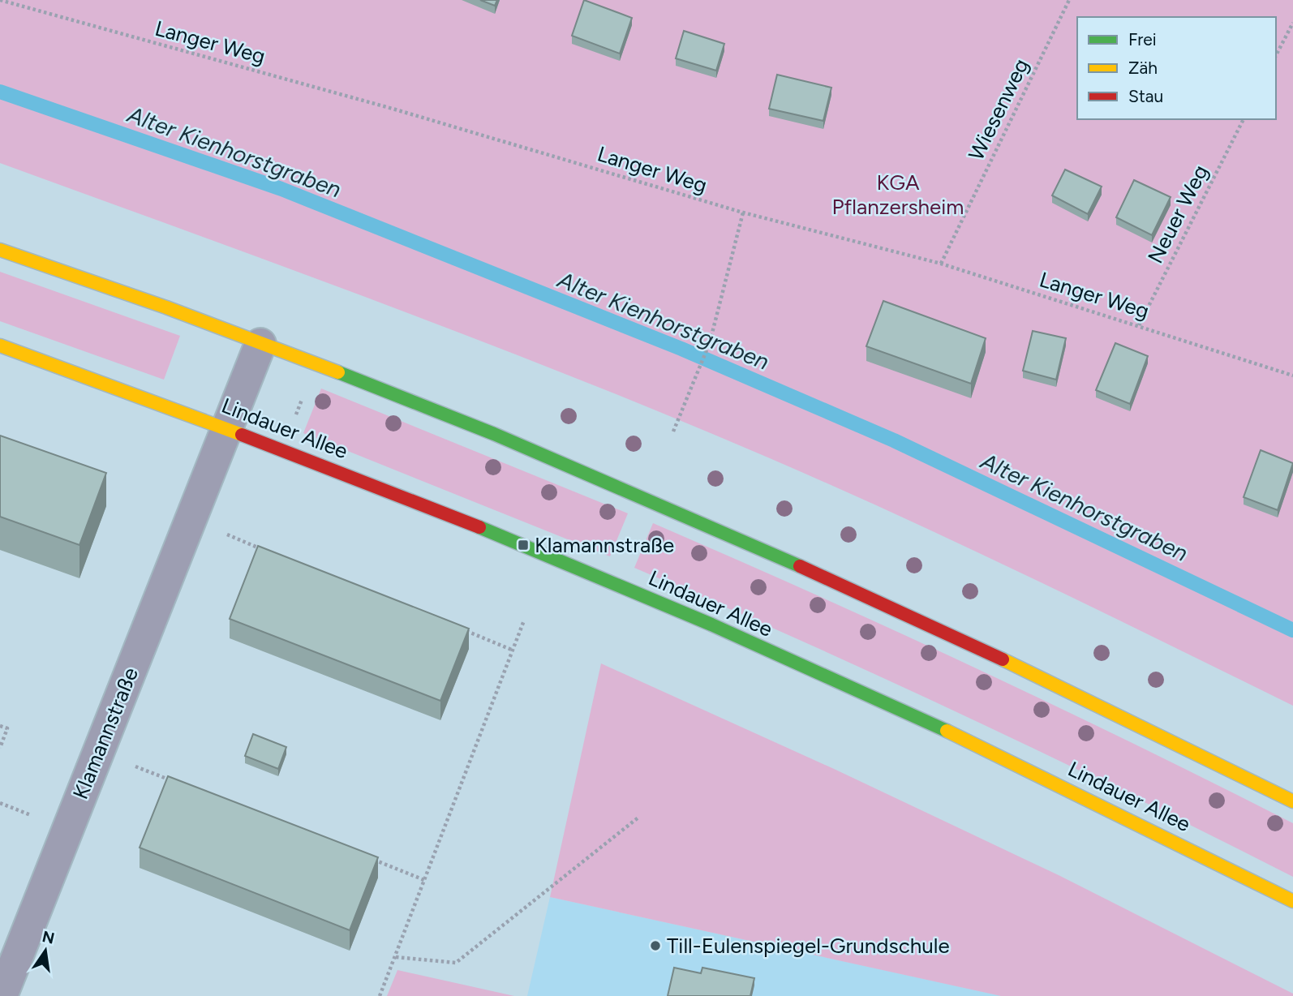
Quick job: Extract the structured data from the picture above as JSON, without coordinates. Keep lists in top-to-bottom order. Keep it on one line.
{"streets":{"main road":["Lindauer Allee"],"street":["Klamannstraße"],"path":["Langer Weg","Wiesenweg","Neuer Weg"]},"crossings":[["Langer Weg","Wiesenweg"],["Langer Weg","Neuer Weg"],["Lindauer Allee","Klamannstraße"]],"water":["Alter Kienhorstgraben"],"parks":["KGA Pflanzersheim"],"places":{"transit":["Klamannstraße"],"other":["Till-Eulenspiegel-Grundschule"]},"legend":["Frei","Zäh","Stau"],"north":"top"}
